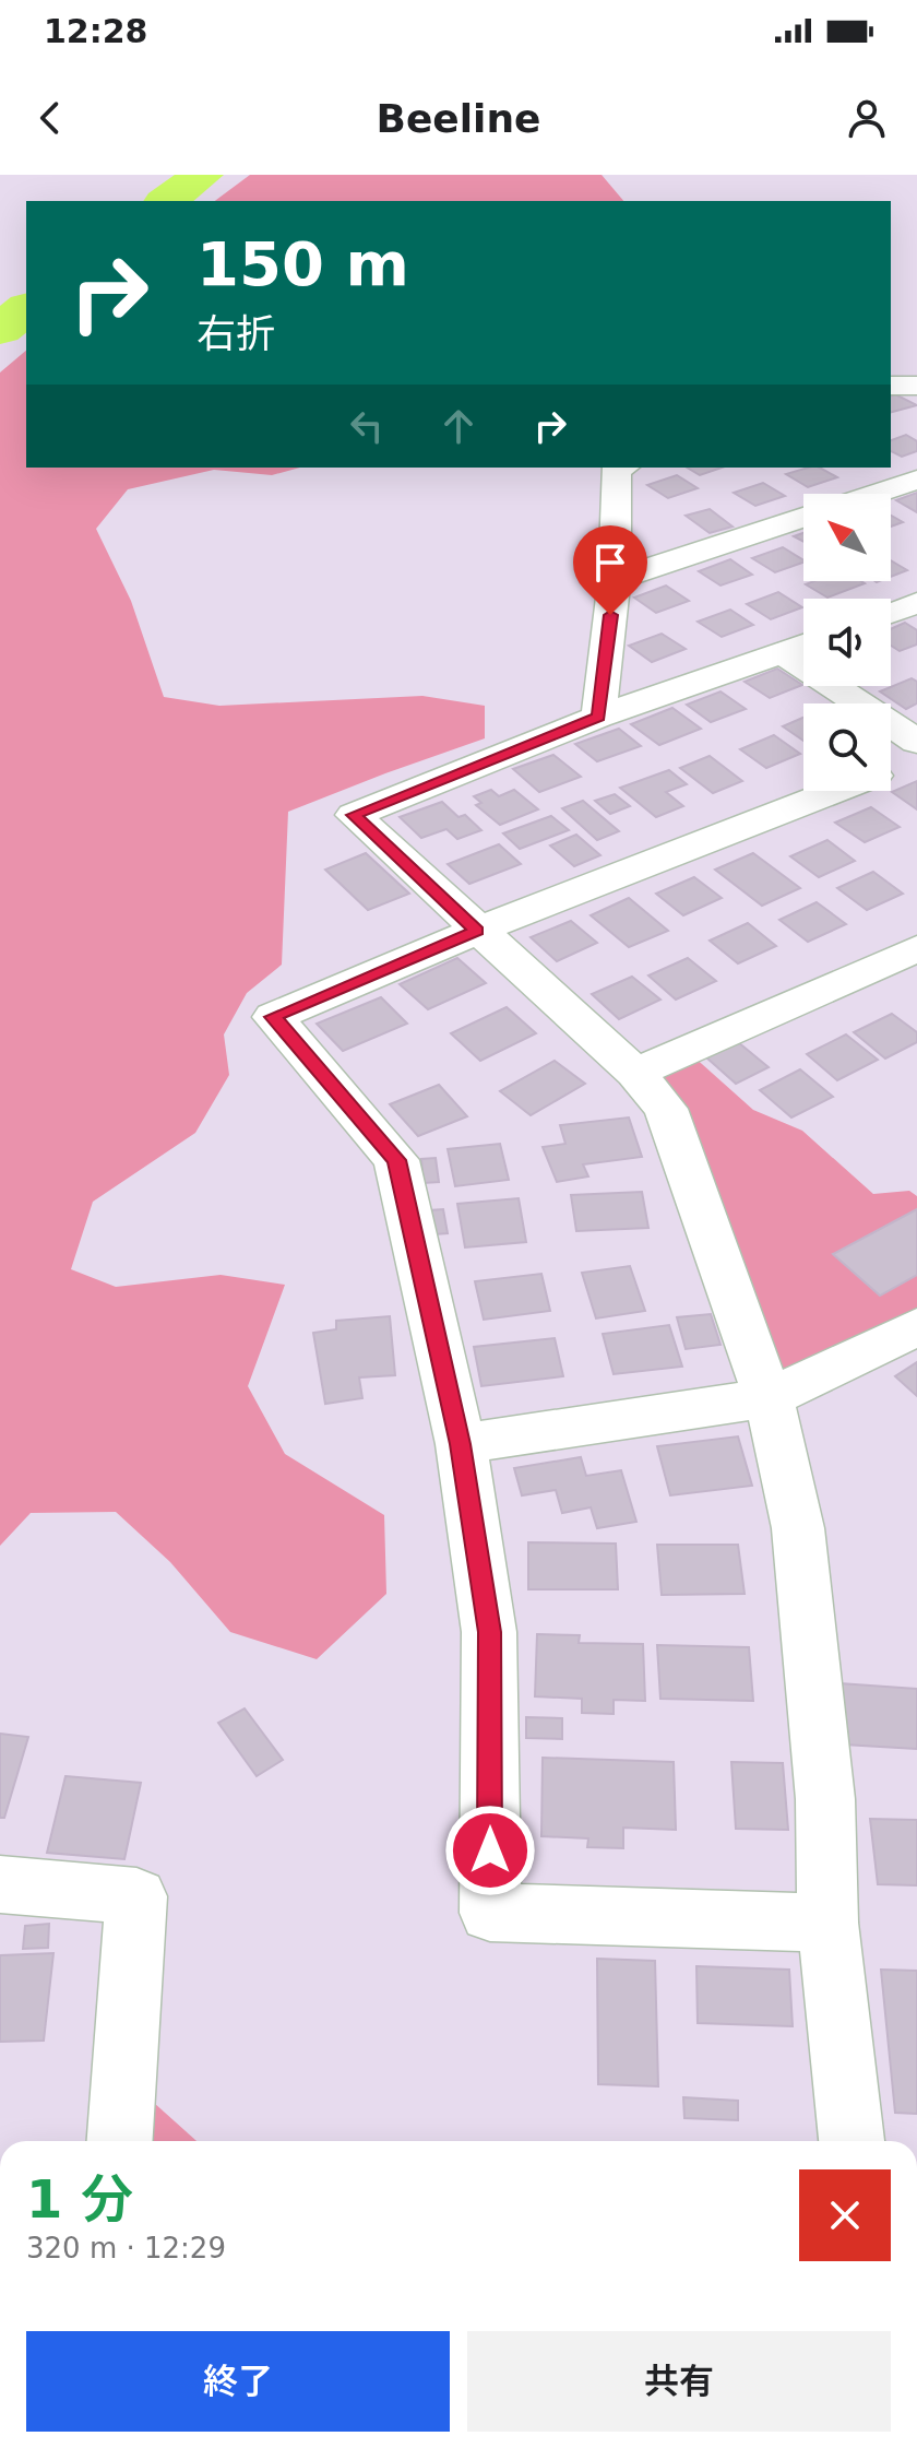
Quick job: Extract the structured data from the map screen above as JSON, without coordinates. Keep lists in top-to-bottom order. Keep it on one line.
{"north":"top left","page":{"status":"12:28","header":"Beeline","turn":["150 m","右折"],"heading":["1 分","320 m · 12:29"],"buttons":["終了","共有"]}}
